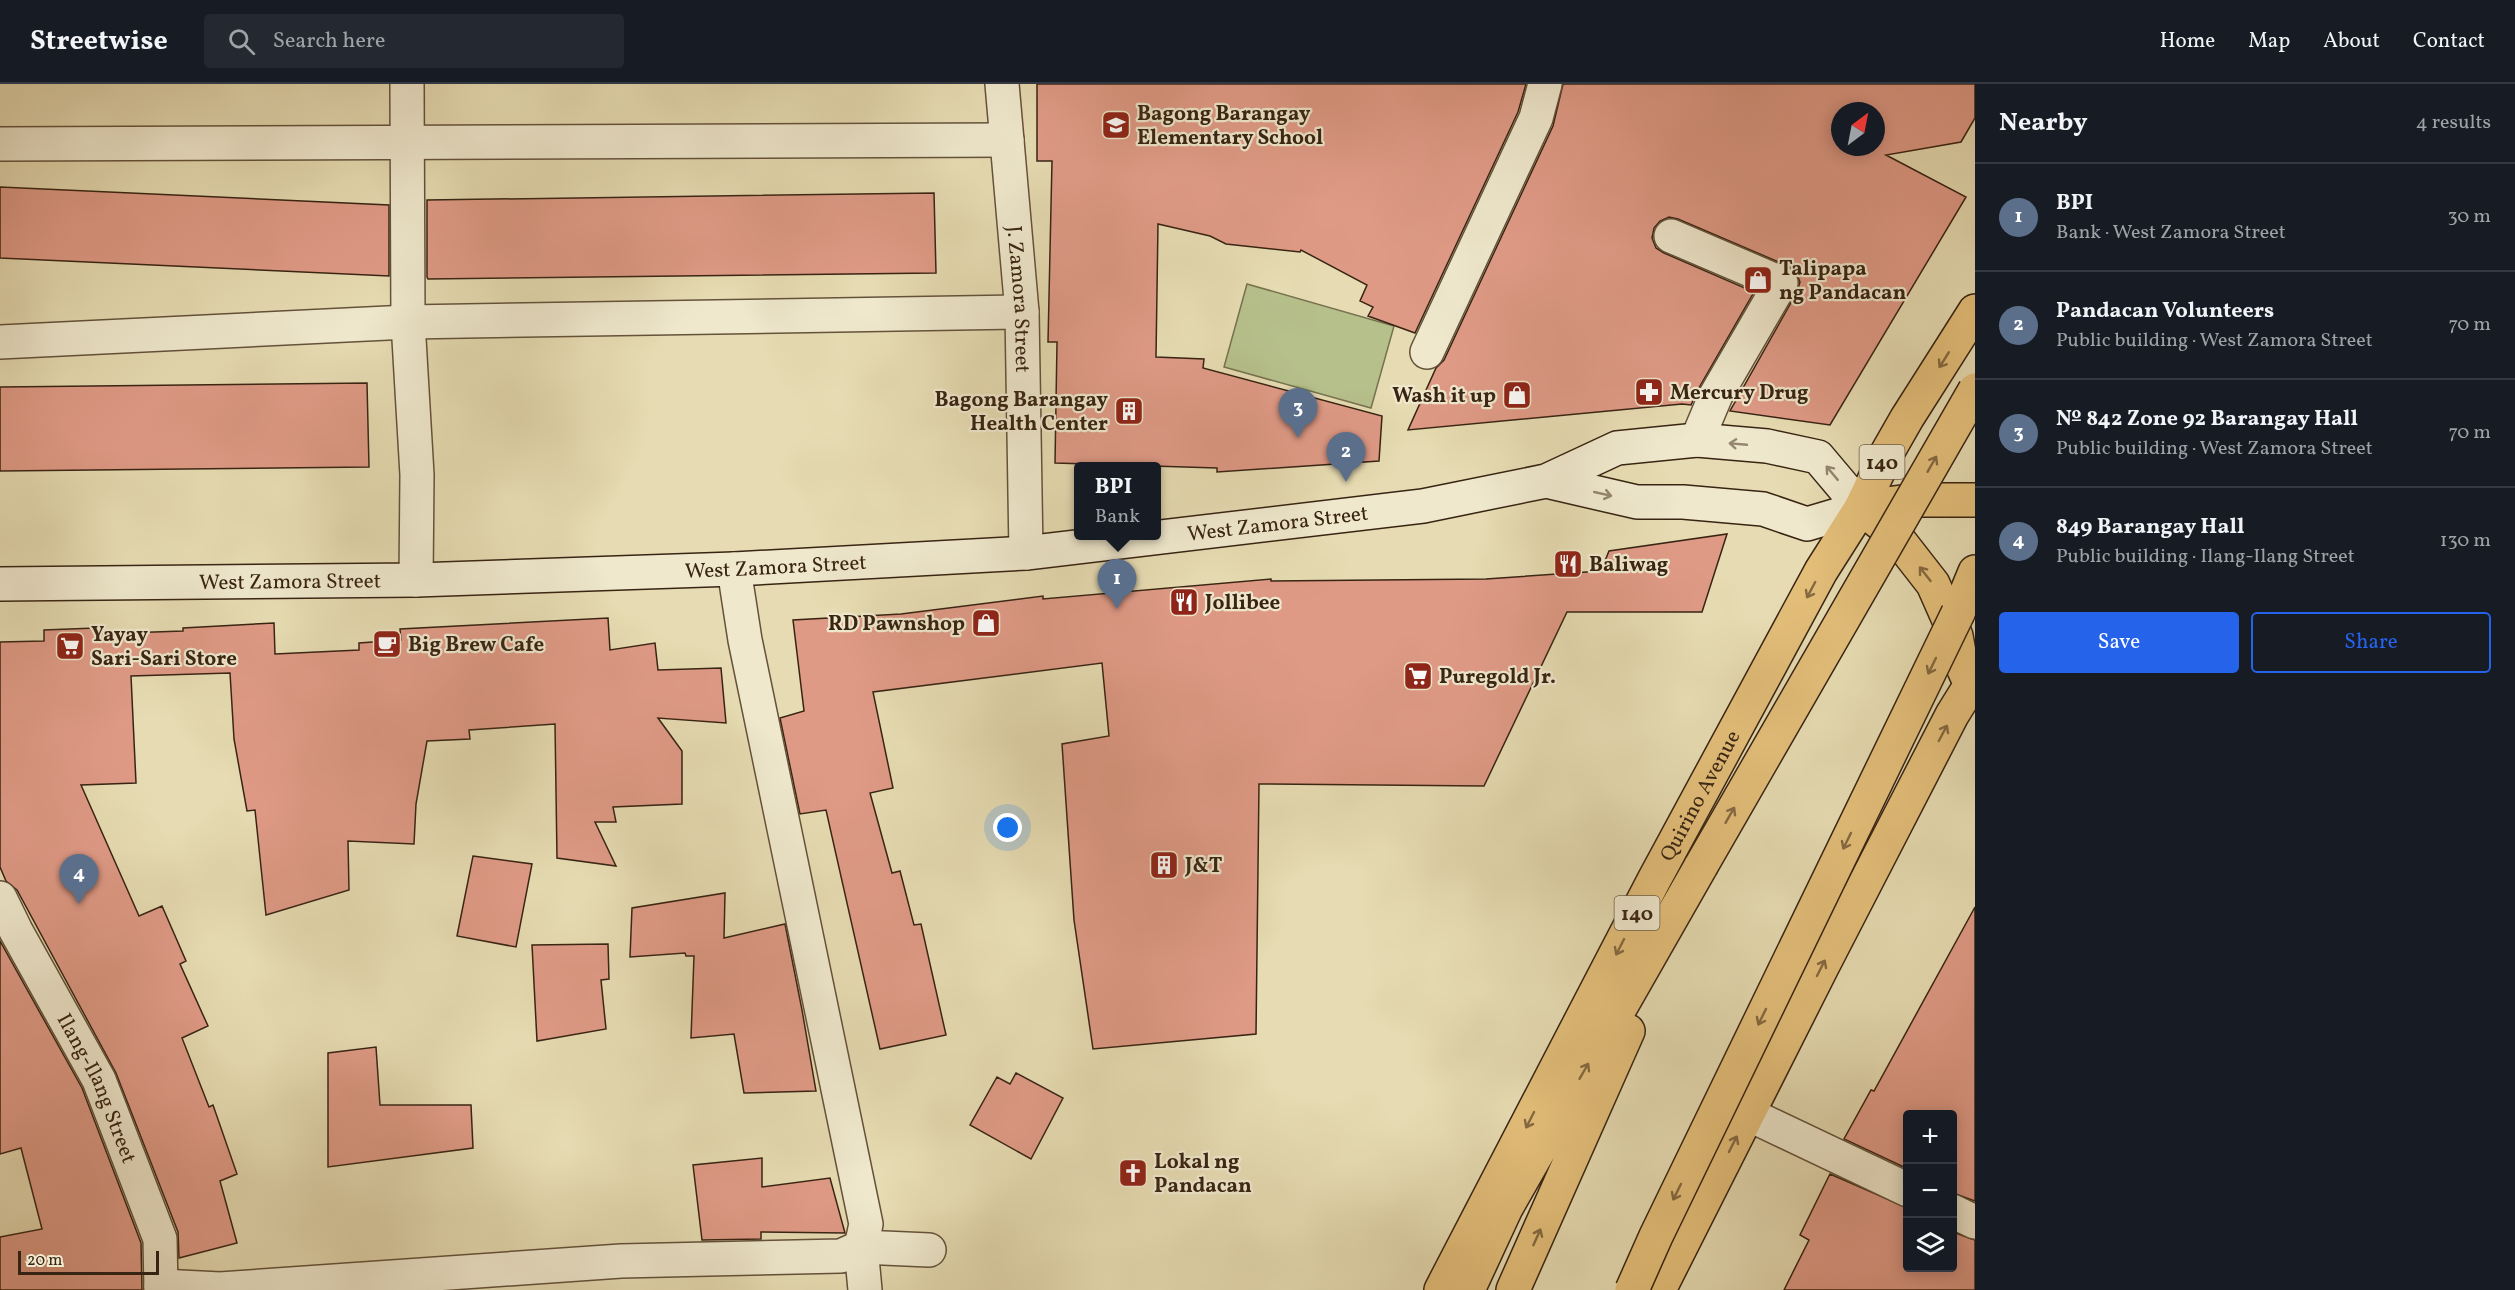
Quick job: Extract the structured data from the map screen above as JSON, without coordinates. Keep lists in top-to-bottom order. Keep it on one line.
{"streets":{"main road":["140","Quirino Avenue"],"street":["J. Zamora Street","West Zamora Street","Ilang-Ilang Street"]},"crossings":[["J. Zamora Street","West Zamora Street"],["West Zamora Street","Quirino Avenue"]],"places":{"school or university":["Bagong Barangay Elementary School"],"shop":["Talipapa ng Pandacan","Wash it up","RD Pawnshop"],"pharmacy":["Mercury Drug"],"building":["Bagong Barangay Health Center","J&T"],"restaurant":["Baliwag","Jollibee"],"cafe":["Big Brew Cafe"],"supermarket":["Yayay Sari-Sari Store","Puregold Jr."],"church":["Lokal ng Pandacan"]},"scale_bar":"20 m","north":"top right","page":{"header":"Streetwise","search":"Search here","nav":["Home","Map","About","Contact"],"heading":["Nearby","4 results"],"list":[{"mark":"1","name":"BPI","note":"Bank · West Zamora Street","value":"30 m"},{"mark":"2","name":"Pandacan Volunteers","note":"Public building · West Zamora Street","value":"70 m"},{"mark":"3","name":"№ 842 Zone 92 Barangay Hall","note":"Public building · West Zamora Street","value":"70 m"},{"mark":"4","name":"849 Barangay Hall","note":"Public building · Ilang-Ilang Street","value":"130 m"}],"pins":["3","2","1","4"],"popup":["BPI","Bank"],"buttons":["Save","Share"],"map_buttons":["+","−"],"scale":"20 m"}}
